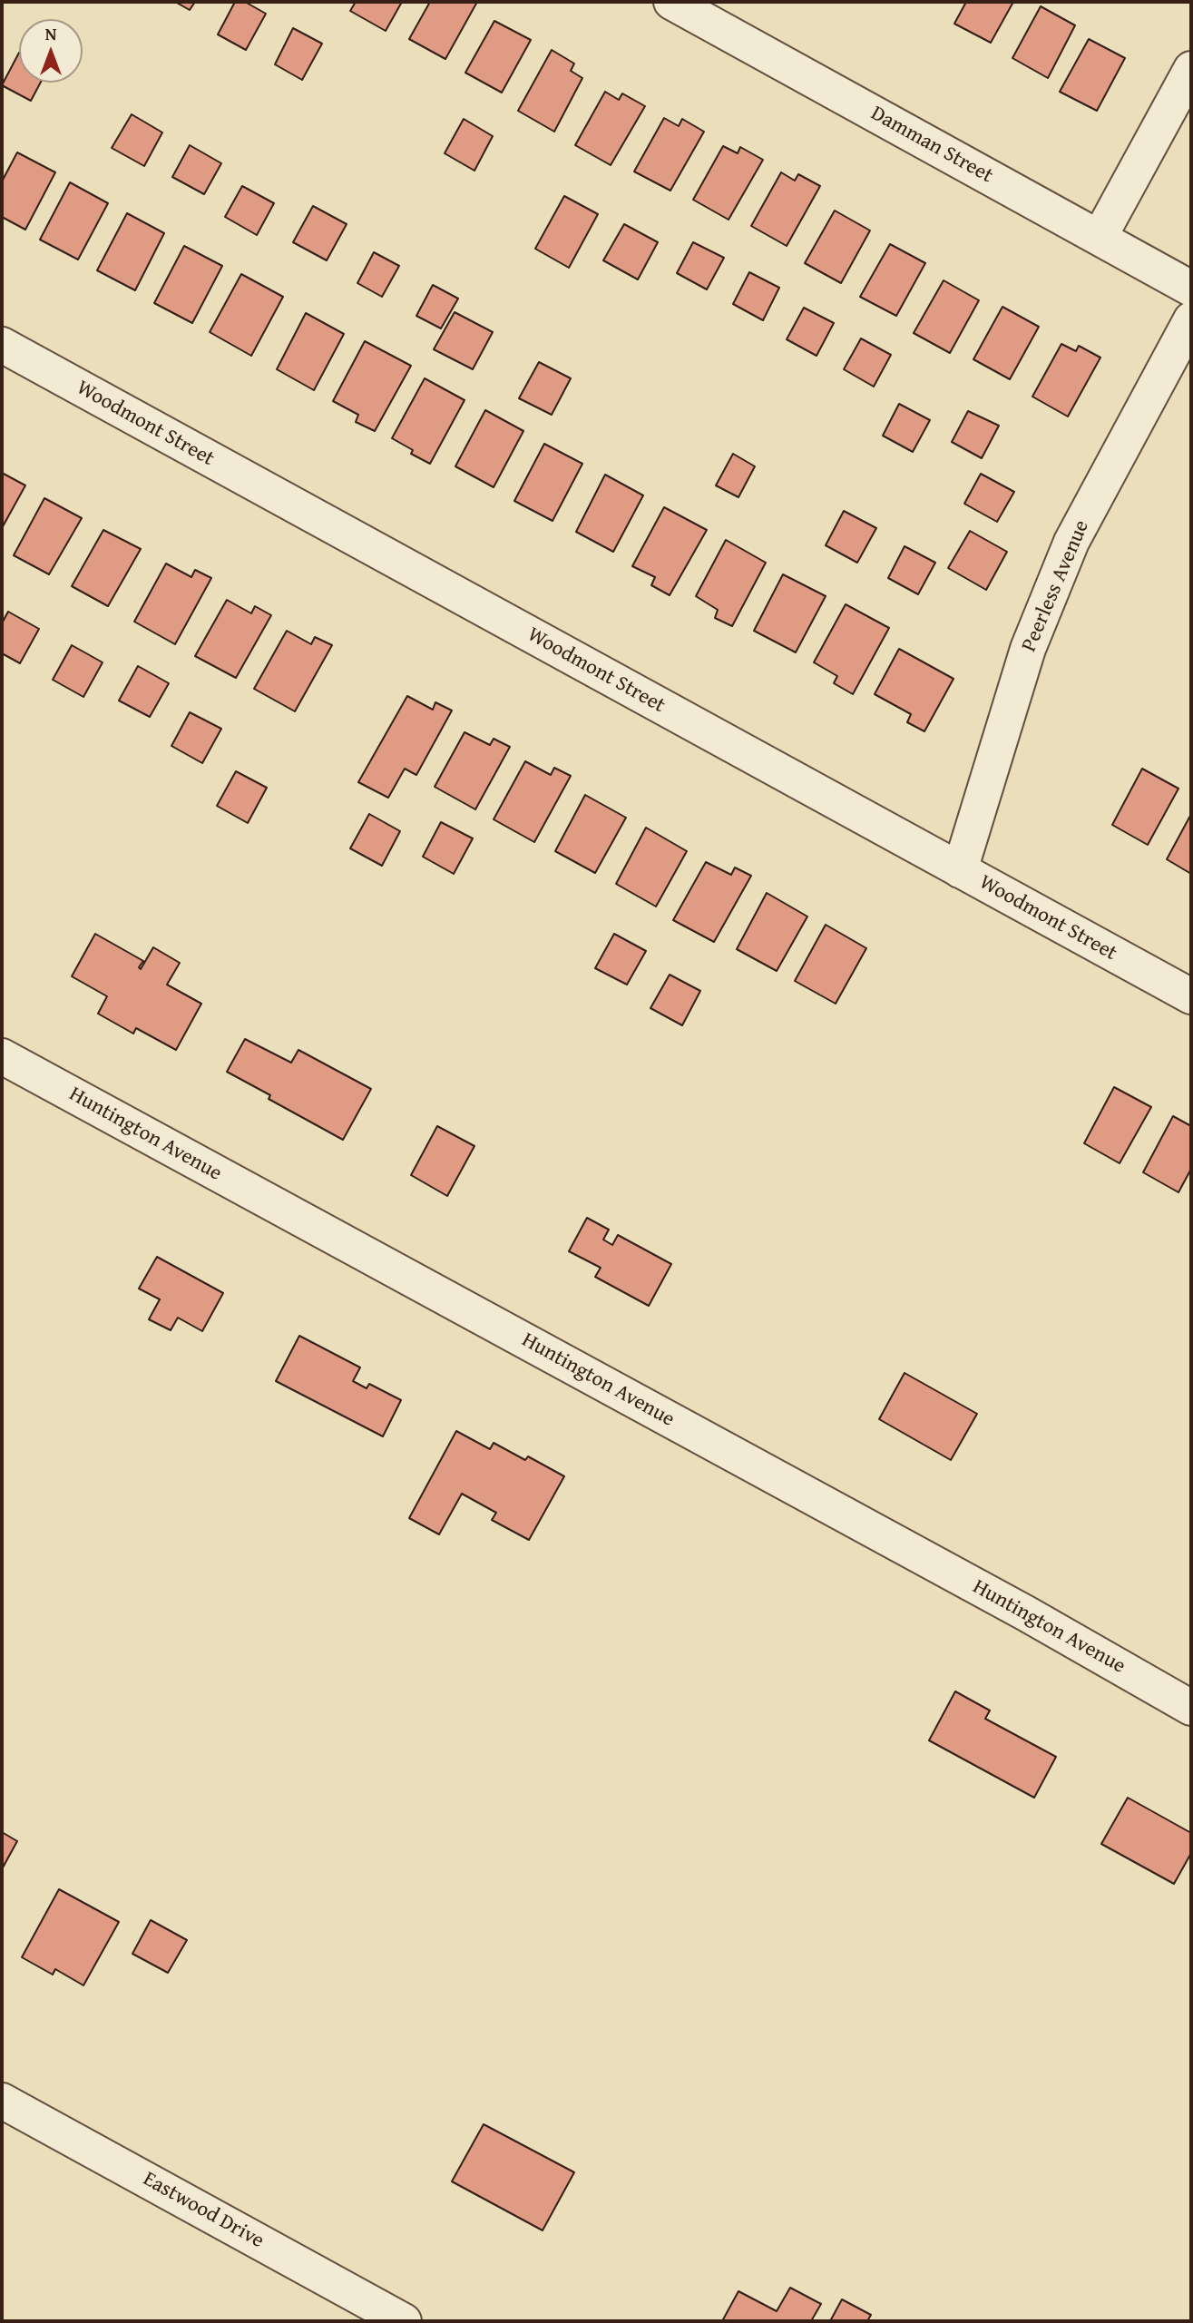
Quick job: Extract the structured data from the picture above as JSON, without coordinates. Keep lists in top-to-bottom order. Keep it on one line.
{"streets":{"street":["Damman Street","Woodmont Street","Peerless Avenue","Huntington Avenue","Eastwood Drive"]},"crossings":[["Woodmont Street","Peerless Avenue"]],"north":"top"}
